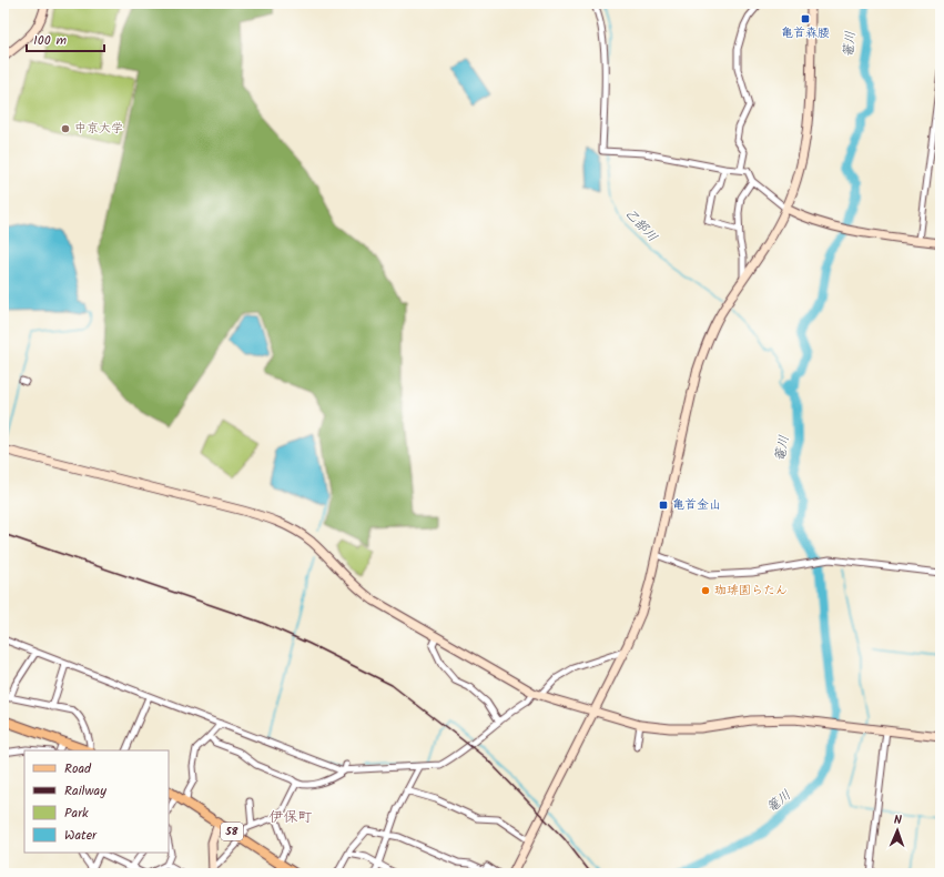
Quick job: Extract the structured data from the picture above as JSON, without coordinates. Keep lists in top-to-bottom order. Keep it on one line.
{"streets":{"main road":["58"]},"districts":["伊保町"],"water":["篭川","乙部川"],"places":{"transit":["亀首森腰","亀首金山"],"other":["中京大学","珈琲園らたん"]},"legend":["Road","Railway","Park","Water"],"scale_bar":"100 m","north":"top"}
